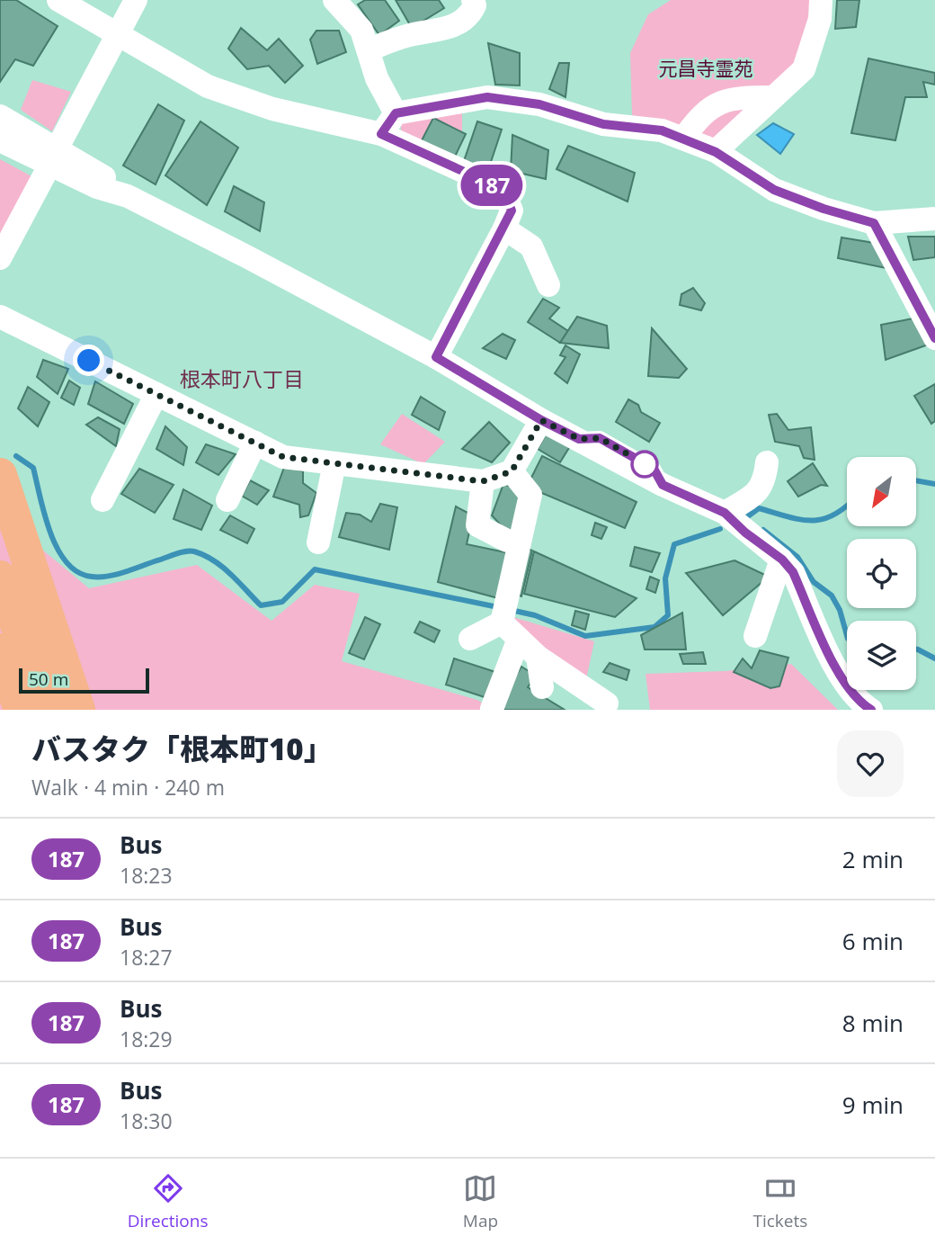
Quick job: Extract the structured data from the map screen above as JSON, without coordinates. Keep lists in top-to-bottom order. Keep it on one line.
{"districts":["根本町八丁目"],"parks":["元昌寺霊苑"],"lines":["bus line 187"],"scale_bar":"50 m","north":"bottom left","page":{"on_map":"187","scale":"50 m","heading":["バスタク「根本町10」","Walk · 4 min · 240 m"],"list":[{"mark":"187","name":"Bus","note":"18:23","value":"2 min"},{"mark":"187","name":"Bus","note":"18:27","value":"6 min"},{"mark":"187","name":"Bus","note":"18:29","value":"8 min"},{"mark":"187","name":"Bus","note":"18:30","value":"9 min"}],"tabs":["Directions","Map","Tickets"]}}
